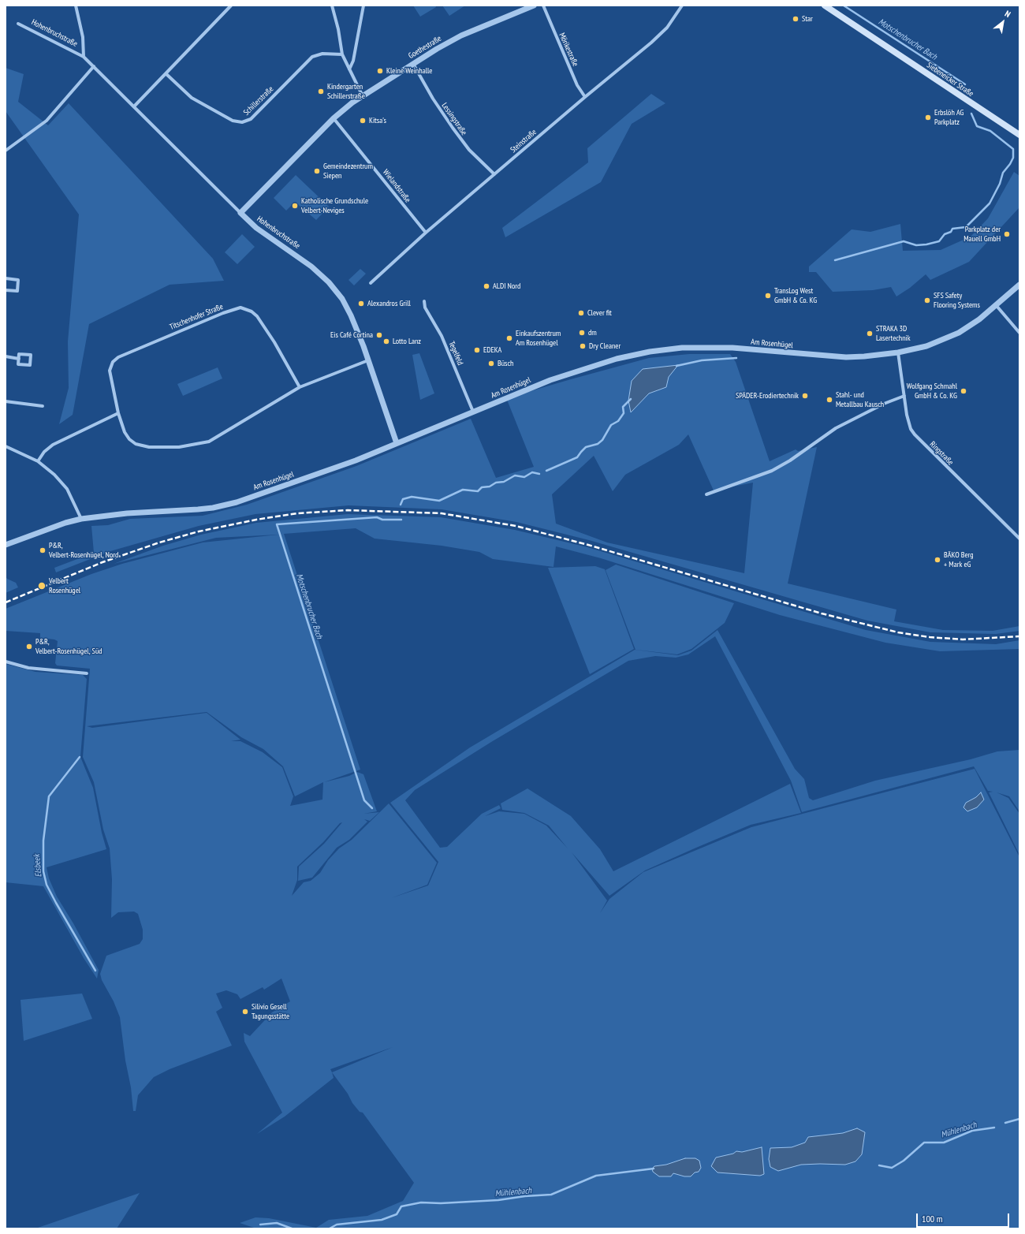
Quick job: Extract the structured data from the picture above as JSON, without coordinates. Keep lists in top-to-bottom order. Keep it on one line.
{"streets":{"main road":["Siebeneicker Straße"],"street":["Hohenbruchstraße","Goethestraße","Mörikestraße","Schillerstraße","Lessingstraße","Steinstraße","Wielandstraße","Titschenhofer Straße","Am Rosenhügel","Tegelfeld","Ringstraße"]},"crossings":[["Hohenbruchstraße","Goethestraße"],["Hohenbruchstraße","Titschenhofer Straße"],["Hohenbruchstraße","Am Rosenhügel"],["Goethestraße","Lessingstraße"],["Goethestraße","Wielandstraße"],["Mörikestraße","Steinstraße"],["Lessingstraße","Steinstraße"],["Steinstraße","Wielandstraße"],["Am Rosenhügel","Tegelfeld"],["Am Rosenhügel","Ringstraße"]],"water":["Motschenbrucher Bach","Elsbeek","Mühlenbach"],"places":["Star","Kleine Weinhalle","Kindergarten Schillerstraße","Erbslöh AG Parkplatz","Kitsa's","Gemeindezentrum Siepen","Katholische Grundschule Velbert-Neviges","Parkplatz der Mauell GmbH","ALDI Nord","TransLog West GmbH & Co. KG","SFS Safety Flooring Systems","Alexandros Grill","Clever fit","dm","STRAKA 3D Lasertechnik","Eis Café Cortina","Einkaufszentrum Am Rosenhügel","Lotto Lanz","Dry Cleaner","EDEKA","Büsch","Wolfgang Schmahl GmbH & Co. KG","SPÄDER-Erodiertechnik","Stahl- und Metallbau Kausch","P&R, Velbert-Rosenhügel, Nord","BÄKO Berg + Mark eG","Velbert Rosenhügel","P&R, Velbert-Rosenhügel, Süd","Silivio Gesell Tagungsstätte"],"scale_bar":"100 m","north":"top right"}
